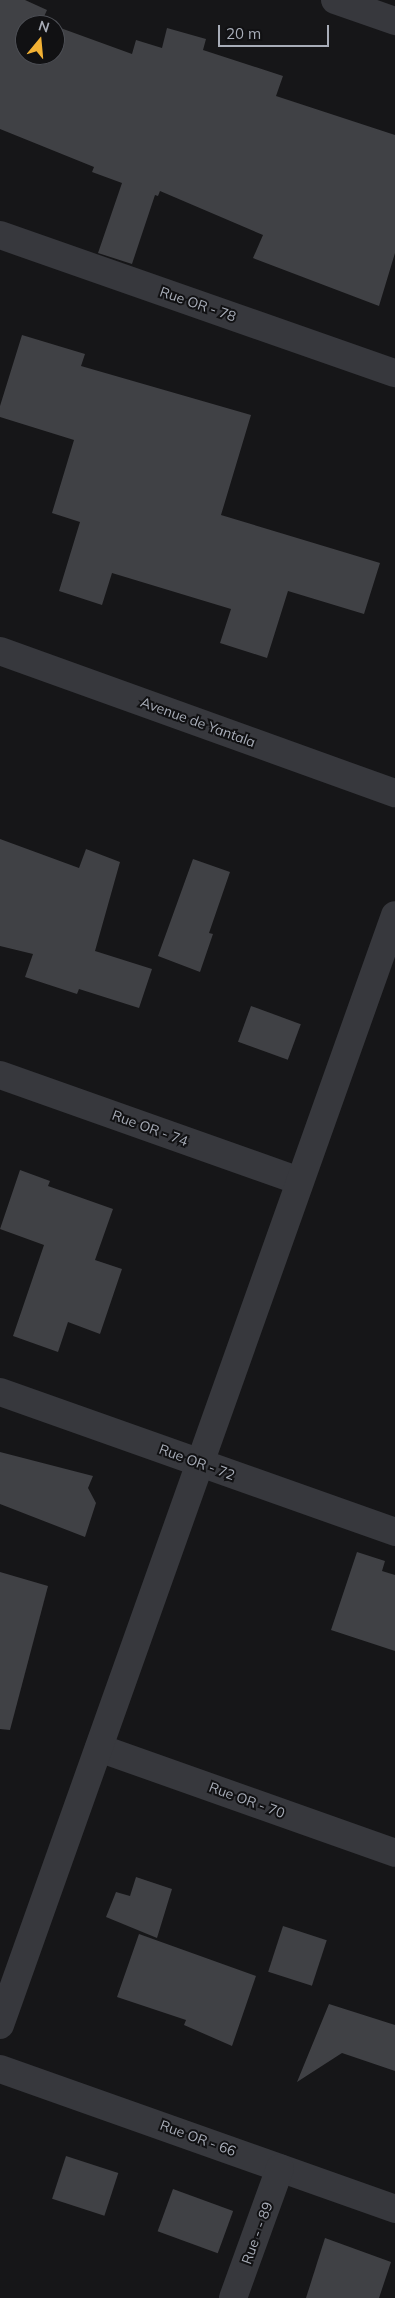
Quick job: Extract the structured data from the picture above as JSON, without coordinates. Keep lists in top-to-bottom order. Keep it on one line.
{"streets":{"street":["Rue OR - 78","Avenue de Yantala","Rue OR - 74","Rue OR - 72","Rue OR - 70","Rue OR - 66","Rue - - 89"]},"crossings":[["Rue OR - 66","Rue - - 89"]],"scale_bar":"20 m","north":"top"}
